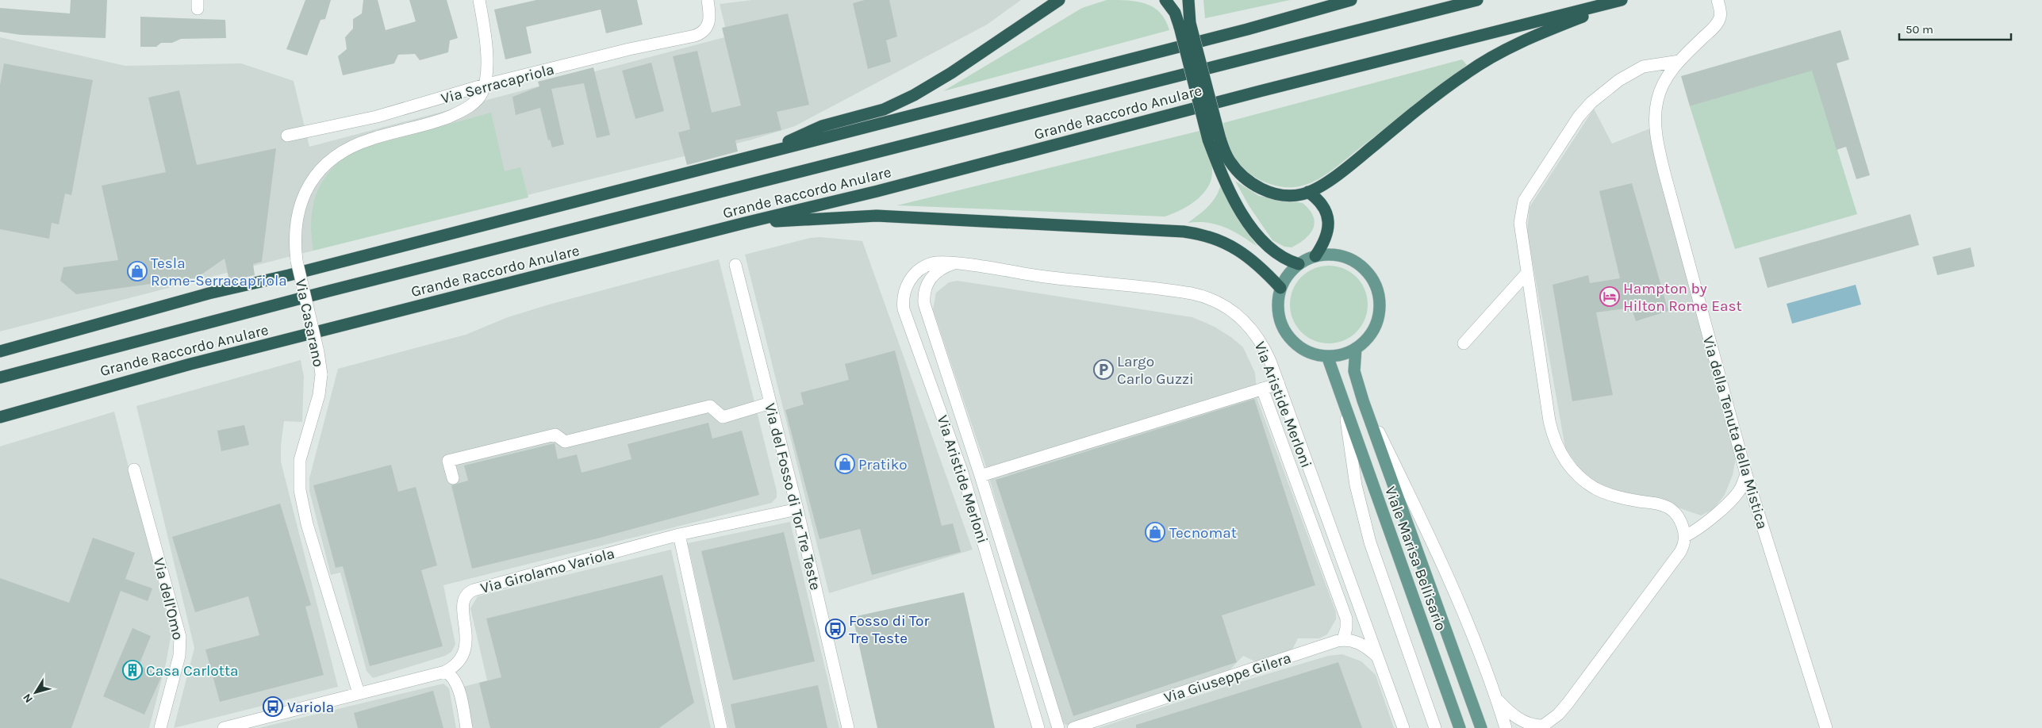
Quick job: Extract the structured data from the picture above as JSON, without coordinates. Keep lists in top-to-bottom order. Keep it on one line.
{"streets":{"highway":["Grande Raccordo Anulare"],"main road":["Viale Marisa Bellisario"],"street":["Via Serracapriola","Via Casarano","Via Aristide Merloni","Via della Tenuta della Mistica","Via del Fosso di Tor Tre Teste","Via Girolamo Variola","Via dell'Omo","Via Giuseppe Gilera"]},"crossings":[["Via Serracapriola","Via Casarano"],["Via Casarano","Via Girolamo Variola"],["Via del Fosso di Tor Tre Teste","Via Girolamo Variola"]],"places":{"shop":["Tesla Rome-Serracapriola","Pratiko","Tecnomat"],"hotel":["Hampton by Hilton Rome East"],"parking":["Largo Carlo Guzzi"],"bus stop":["Fosso di Tor Tre Teste","Variola"],"building":["Casa Carlotta"]},"scale_bar":"50 m","north":"bottom left"}
